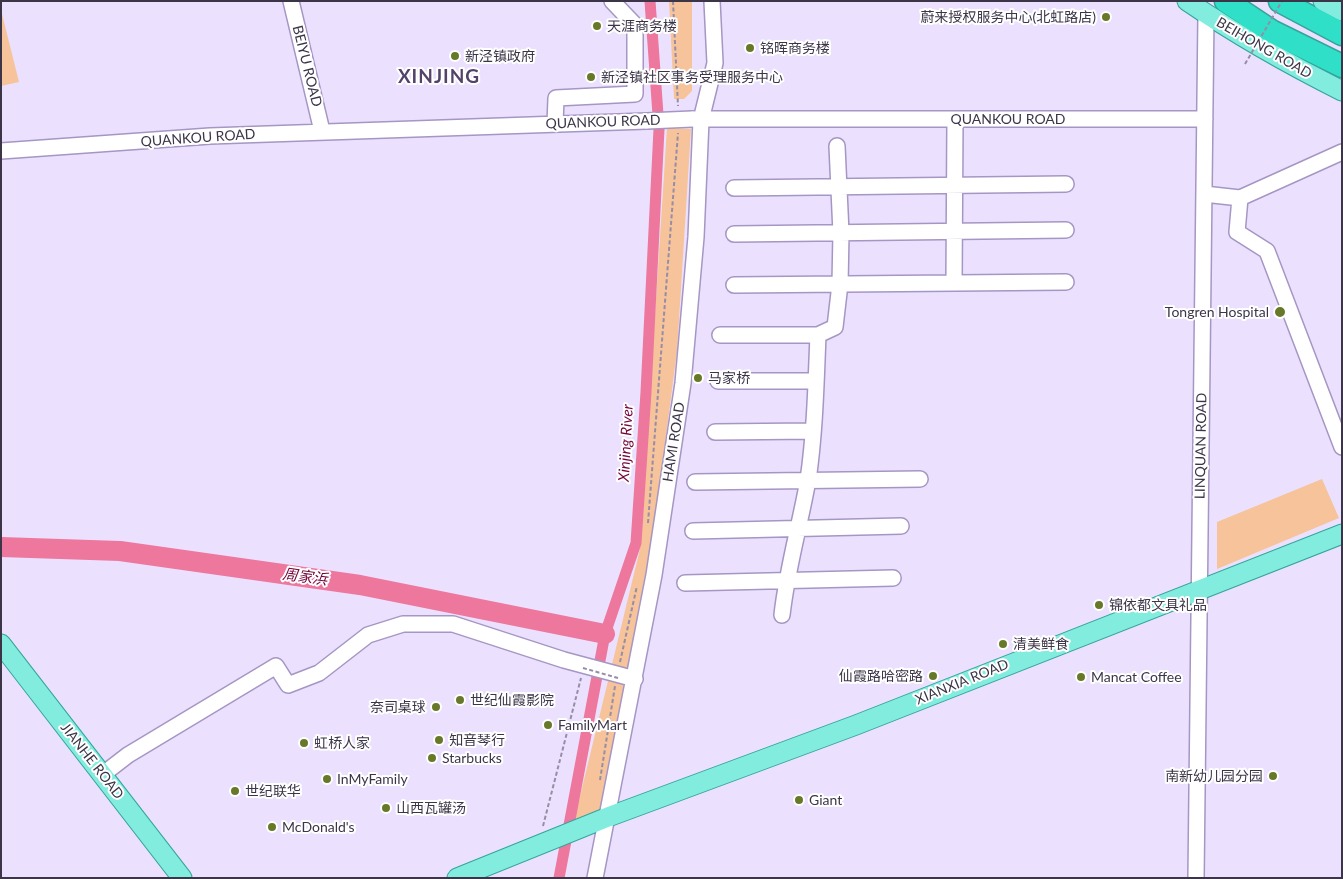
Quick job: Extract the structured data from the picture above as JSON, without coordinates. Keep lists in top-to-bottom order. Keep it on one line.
{"streets":{"main road":["BEIHONG ROAD","XIANXIA ROAD","JIANHE ROAD"],"street":["BEIYU ROAD","QUANKOU ROAD","HAMI ROAD","LINQUAN ROAD"]},"crossings":[["BEIHONG ROAD","LINQUAN ROAD"],["BEIYU ROAD","QUANKOU ROAD"],["QUANKOU ROAD","HAMI ROAD"],["QUANKOU ROAD","LINQUAN ROAD"],["HAMI ROAD","XIANXIA ROAD"],["LINQUAN ROAD","XIANXIA ROAD"]],"districts":["XINJING"],"water":["Xinjing River","周家浜"],"places":["蔚来授权服务中心(北虹路店)","天涯商务楼","铭晖商务楼","新泾镇政府","新泾镇社区事务受理服务中心","Tongren Hospital","马家桥","锦依都文具礼品","清美鲜食","仙霞路哈密路","Mancat Coffee","世纪仙霞影院","奈司桌球","FamilyMart","知音琴行","虹桥人家","Starbucks","南新幼儿园分园","InMyFamily","世纪联华","Giant","山西瓦罐汤","McDonald's"]}
